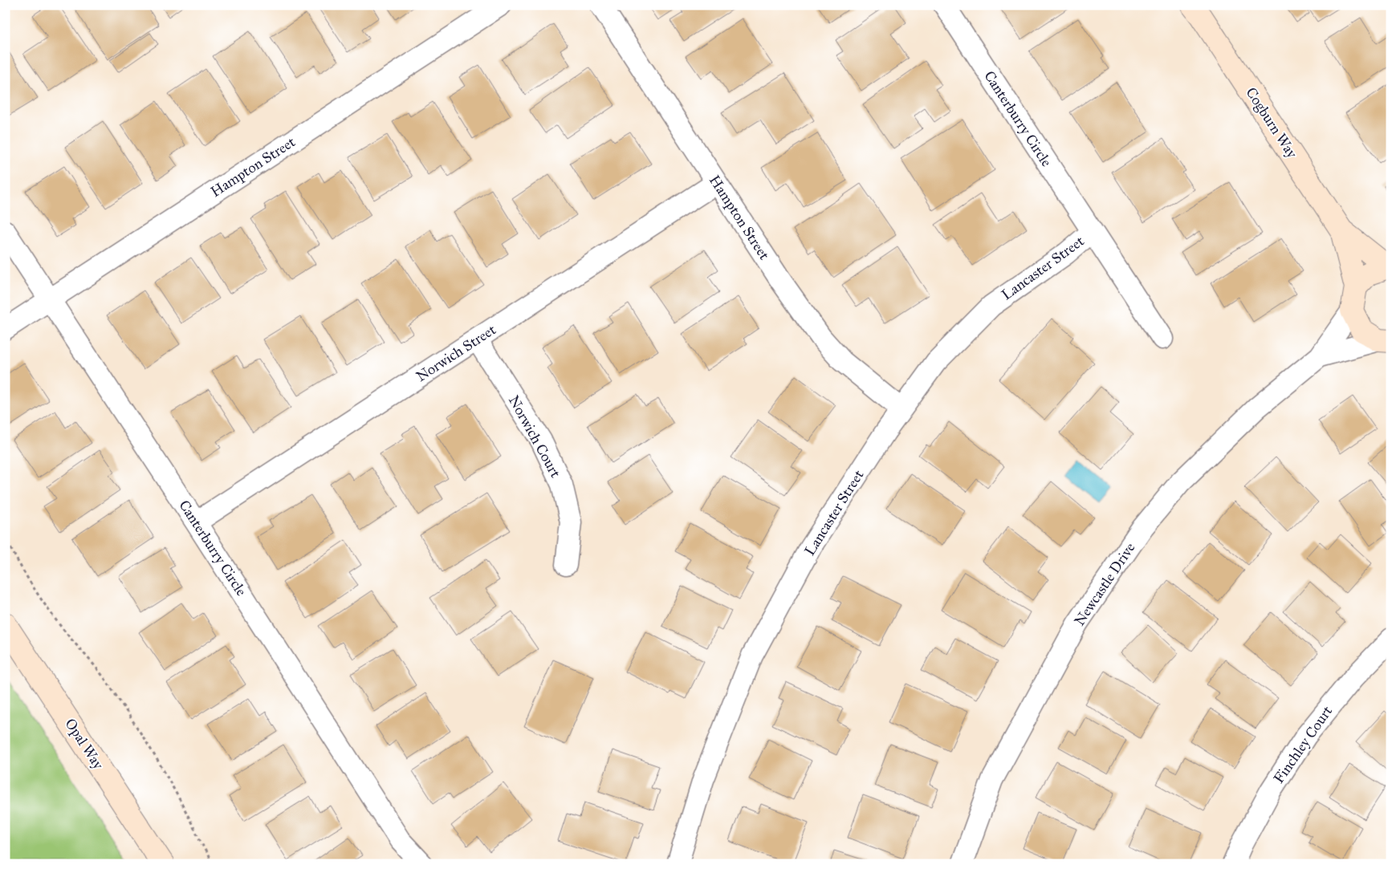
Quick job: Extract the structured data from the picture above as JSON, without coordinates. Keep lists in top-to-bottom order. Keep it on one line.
{"streets":{"street":["Canterburry Circle","Cogburn Way","Hampton Street","Lancaster Street","Norwich Street","Norwich Court","Newcastle Drive","Opal Way","Finchley Court"]},"crossings":[["Canterburry Circle","Hampton Street"],["Canterburry Circle","Lancaster Street"],["Canterburry Circle","Norwich Street"],["Hampton Street","Lancaster Street"],["Hampton Street","Norwich Street"],["Norwich Street","Norwich Court"]]}
